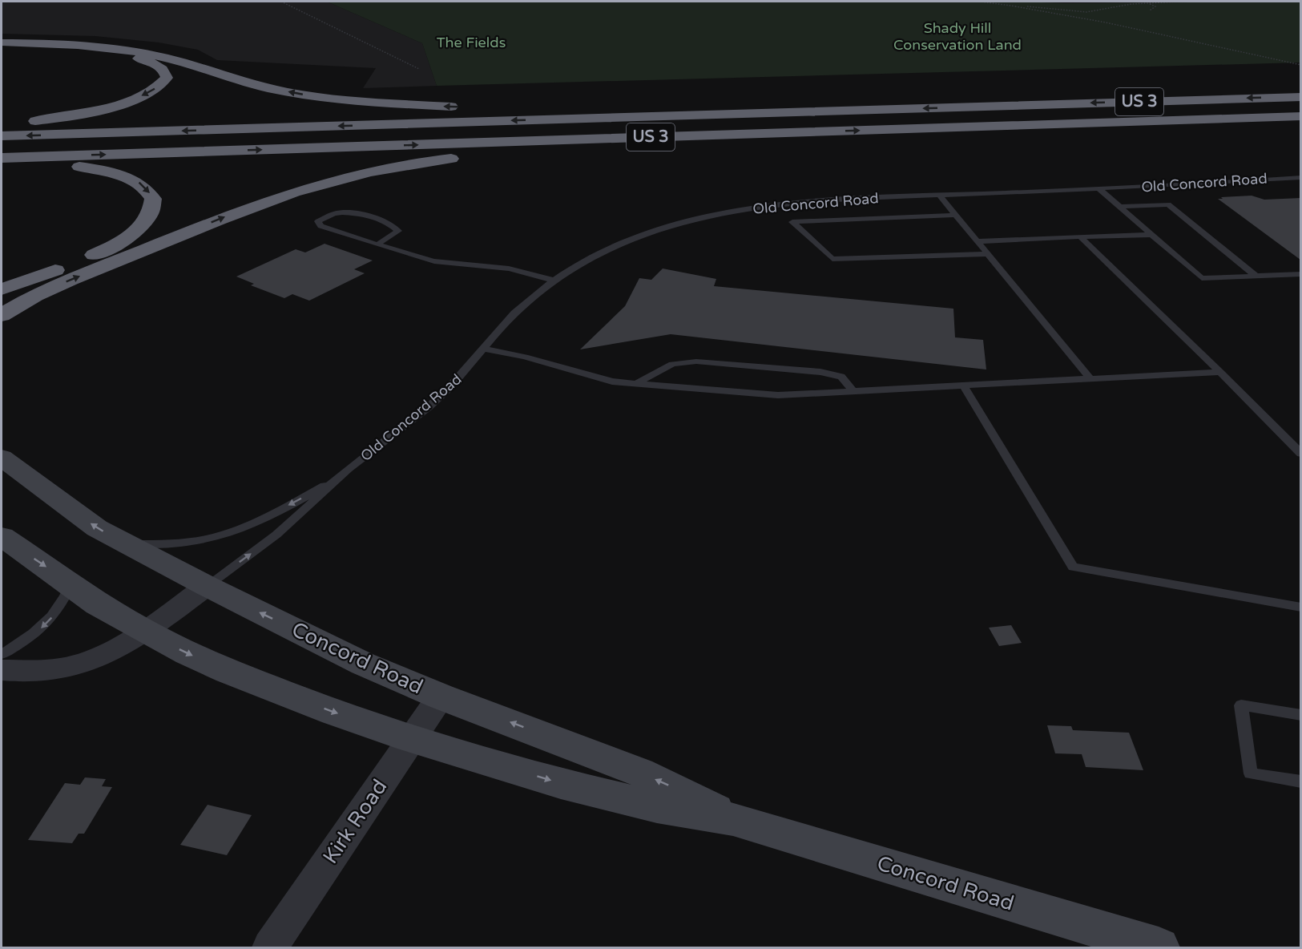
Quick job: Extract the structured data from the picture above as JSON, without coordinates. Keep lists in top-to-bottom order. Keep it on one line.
{"streets":{"highway":["US 3"],"main road":["Concord Road"],"street":["Old Concord Road","Kirk Road"]},"crossings":[["Old Concord Road","Concord Road"],["Concord Road","Kirk Road"]],"parks":["Shady Hill Conservation Land","The Fields"]}
